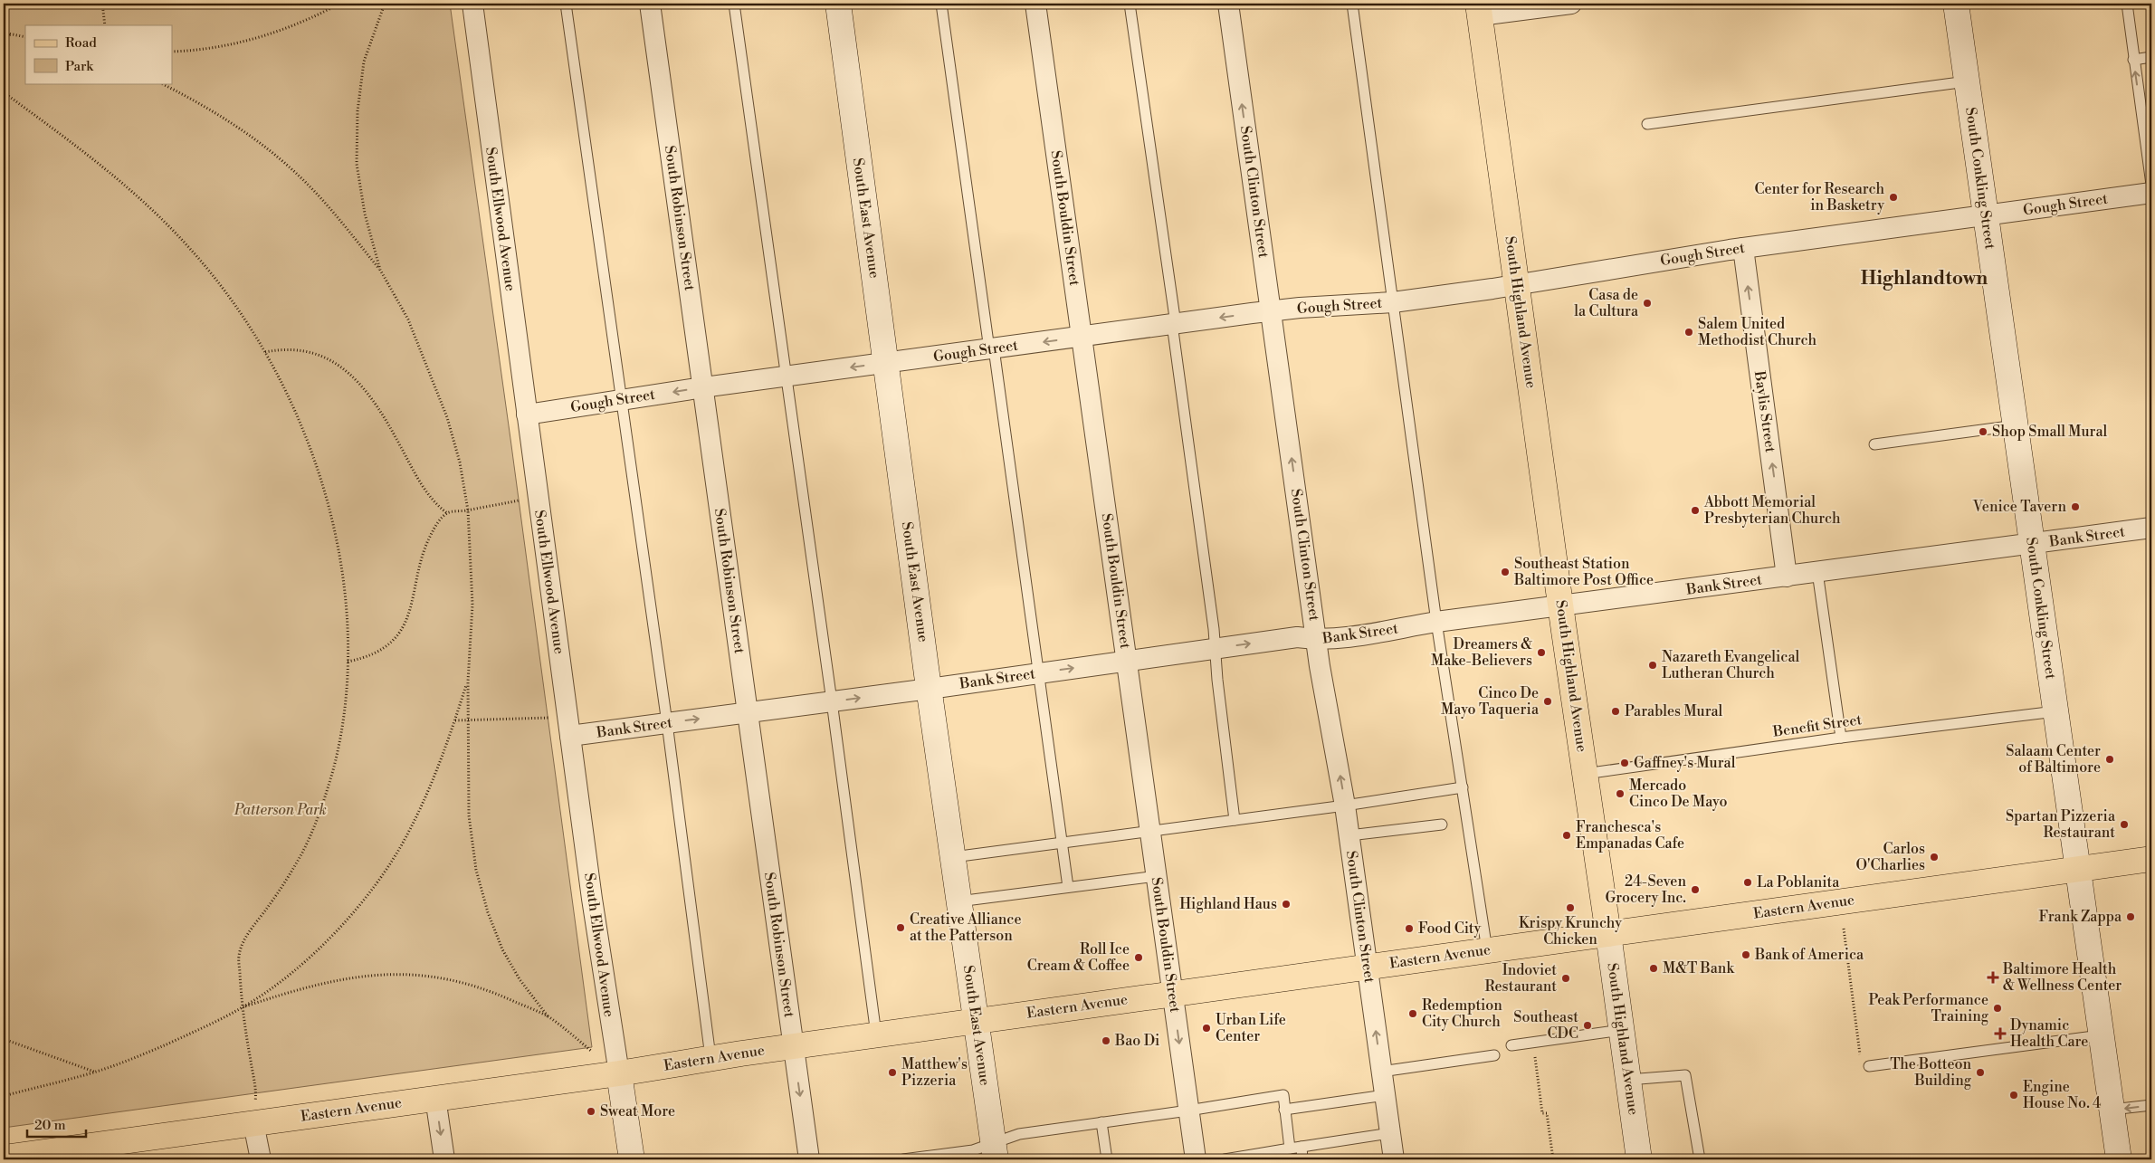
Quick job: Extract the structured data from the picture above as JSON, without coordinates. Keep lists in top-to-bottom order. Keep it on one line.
{"streets":{"main road":["South Highland Avenue","Eastern Avenue"],"street":["South Conkling Street","South Clinton Street","Gough Street","South Robinson Street","South East Avenue","South Bouldin Street","South Ellwood Avenue","Baylis Street","Bank Street"],"lane":["Benefit Street"]},"crossings":[["South Conkling Street","Gough Street"],["South Conkling Street","Bank Street"],["South Conkling Street","Benefit Street"],["South Conkling Street","Eastern Avenue"],["South Clinton Street","Gough Street"],["South Clinton Street","Bank Street"],["South Clinton Street","Eastern Avenue"],["Gough Street","South Robinson Street"],["Gough Street","South East Avenue"],["Gough Street","South Bouldin Street"],["Gough Street","South Ellwood Avenue"],["Gough Street","South Highland Avenue"],["Gough Street","Baylis Street"],["South Robinson Street","Bank Street"],["South Robinson Street","Eastern Avenue"],["South East Avenue","Bank Street"],["South East Avenue","Eastern Avenue"],["South Bouldin Street","Bank Street"],["South Bouldin Street","Eastern Avenue"],["South Ellwood Avenue","Bank Street"],["South Ellwood Avenue","Eastern Avenue"],["South Highland Avenue","Bank Street"],["South Highland Avenue","Benefit Street"],["South Highland Avenue","Eastern Avenue"],["Baylis Street","Bank Street"]],"one_way":["South Clinton Street","Baylis Street"],"districts":["Highlandtown"],"parks":["Patterson Park"],"places":{"other":["Center for Research in Basketry","Casa de la Cultura","Salem United Methodist Church","Shop Small Mural","Venice Tavern","Abbott Memorial Presbyterian Church","Southeast Station Baltimore Post Office","Dreamers & Make-Believers","Nazareth Evangelical Lutheran Church","Cinco De Mayo Taqueria","Parables Mural","Salaam Center of Baltimore","Gaffney's Mural","Mercado Cinco De Mayo","Spartan Pizzeria Restaurant","Franchesca's Empanadas Cafe","Carlos O'Charlies","La Poblanita","24-Seven Grocery Inc.","Highland Haus","Krispy Krunchy Chicken","Frank Zappa","Creative Alliance at the Patterson","Food City","Bank of America","Roll Ice Cream & Coffee","M&T Bank","Indoviet Restaurant","Peak Performance Training","Redemption City Church","Southeast CDC","Urban Life Center","Bao Di","Matthew's Pizzeria","The Botteon Building","Engine House No. 4","Sweat More"],"health":["Baltimore Health & Wellness Center","Dynamic Health Care"]},"legend":["Road","Park"],"scale_bar":"20 m"}
